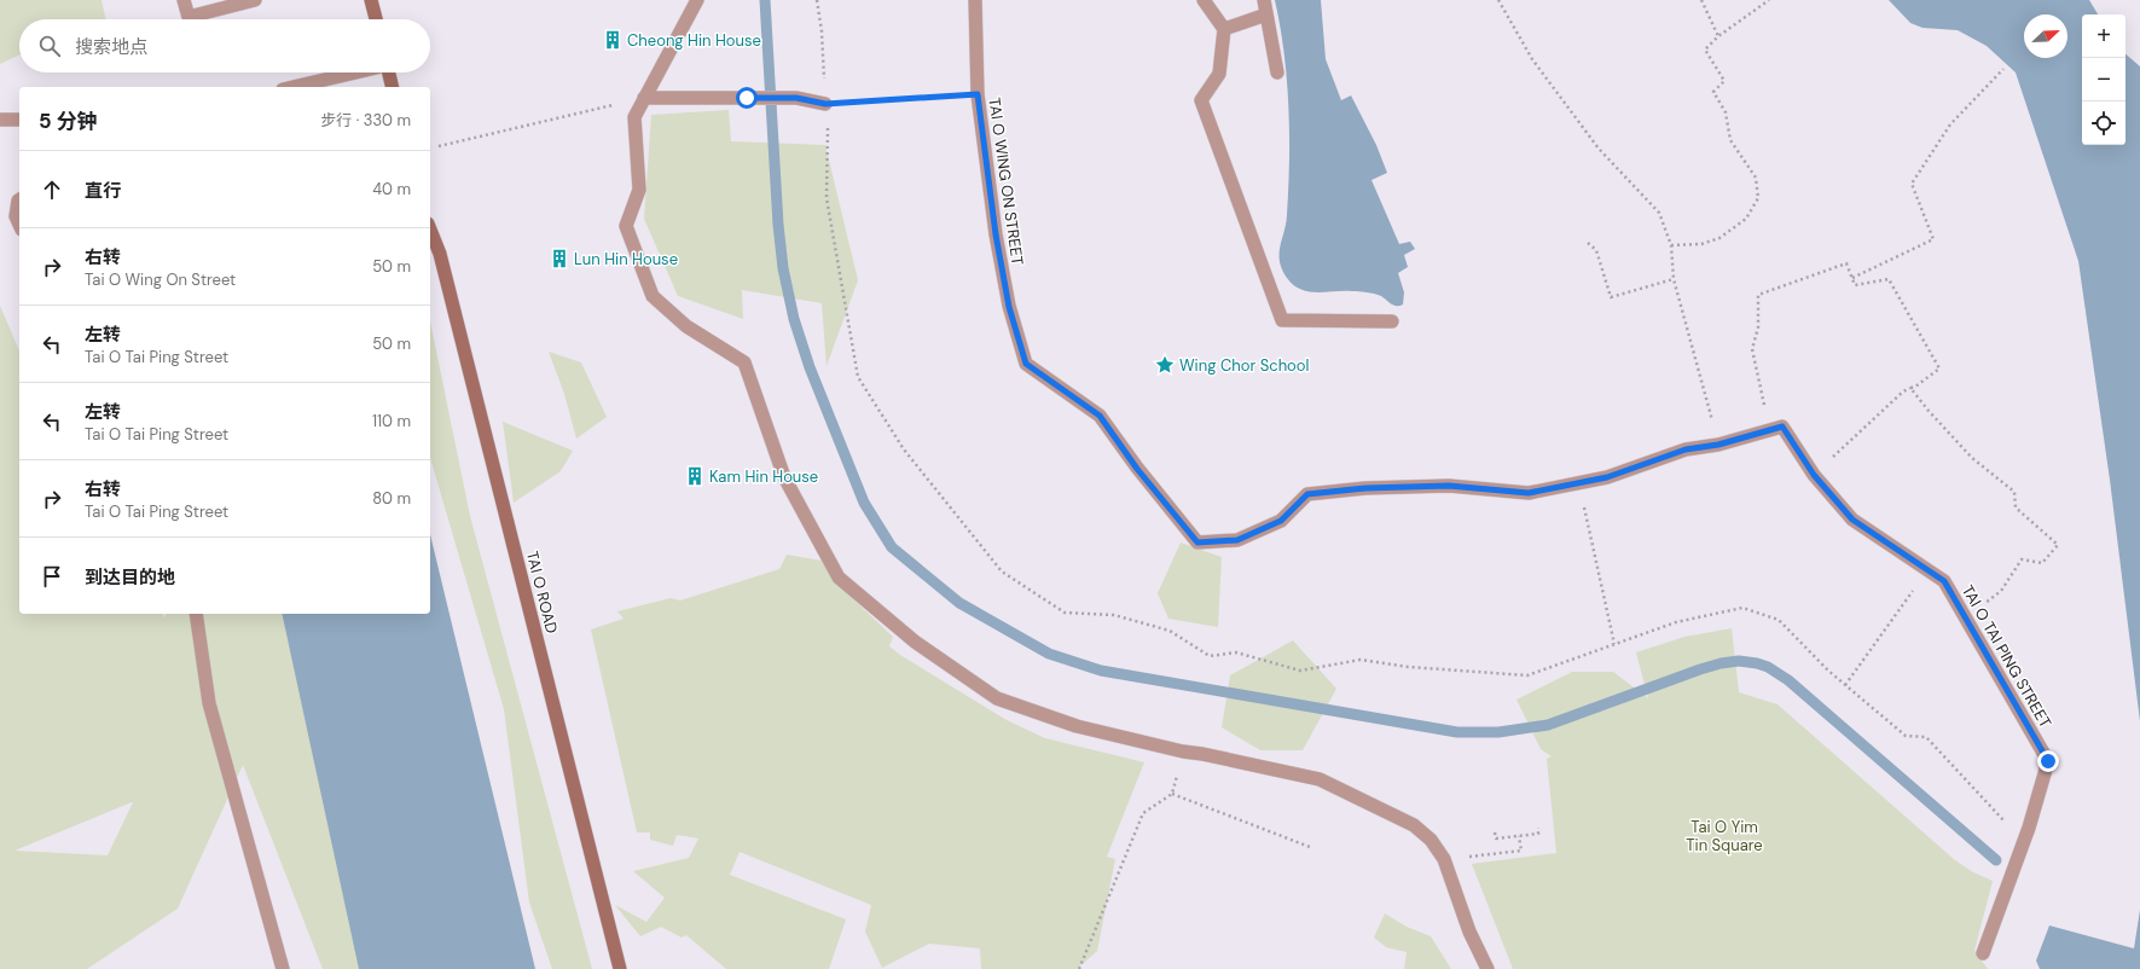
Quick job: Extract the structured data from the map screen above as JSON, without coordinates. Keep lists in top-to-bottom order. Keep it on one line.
{"streets":{"main road":["TAI O ROAD"],"street":["TAI O WING ON STREET","TAI O TAI PING STREET"]},"parks":["Tai O Yim Tin Square"],"places":{"building":["Cheong Hin House","Lun Hin House","Kam Hin House"],"place":["Wing Chor School"]},"north":"top right","page":{"map_buttons":["+","−"],"search":"搜索地点","heading":["5 分钟","步行 · 330 m"],"list":[["直行","40 m"],["右转","Tai O Wing On Street","50 m"],["左转","Tai O Tai Ping Street","50 m"],["左转","Tai O Tai Ping Street","110 m"],["右转","Tai O Tai Ping Street","80 m"],"到达目的地"]}}
